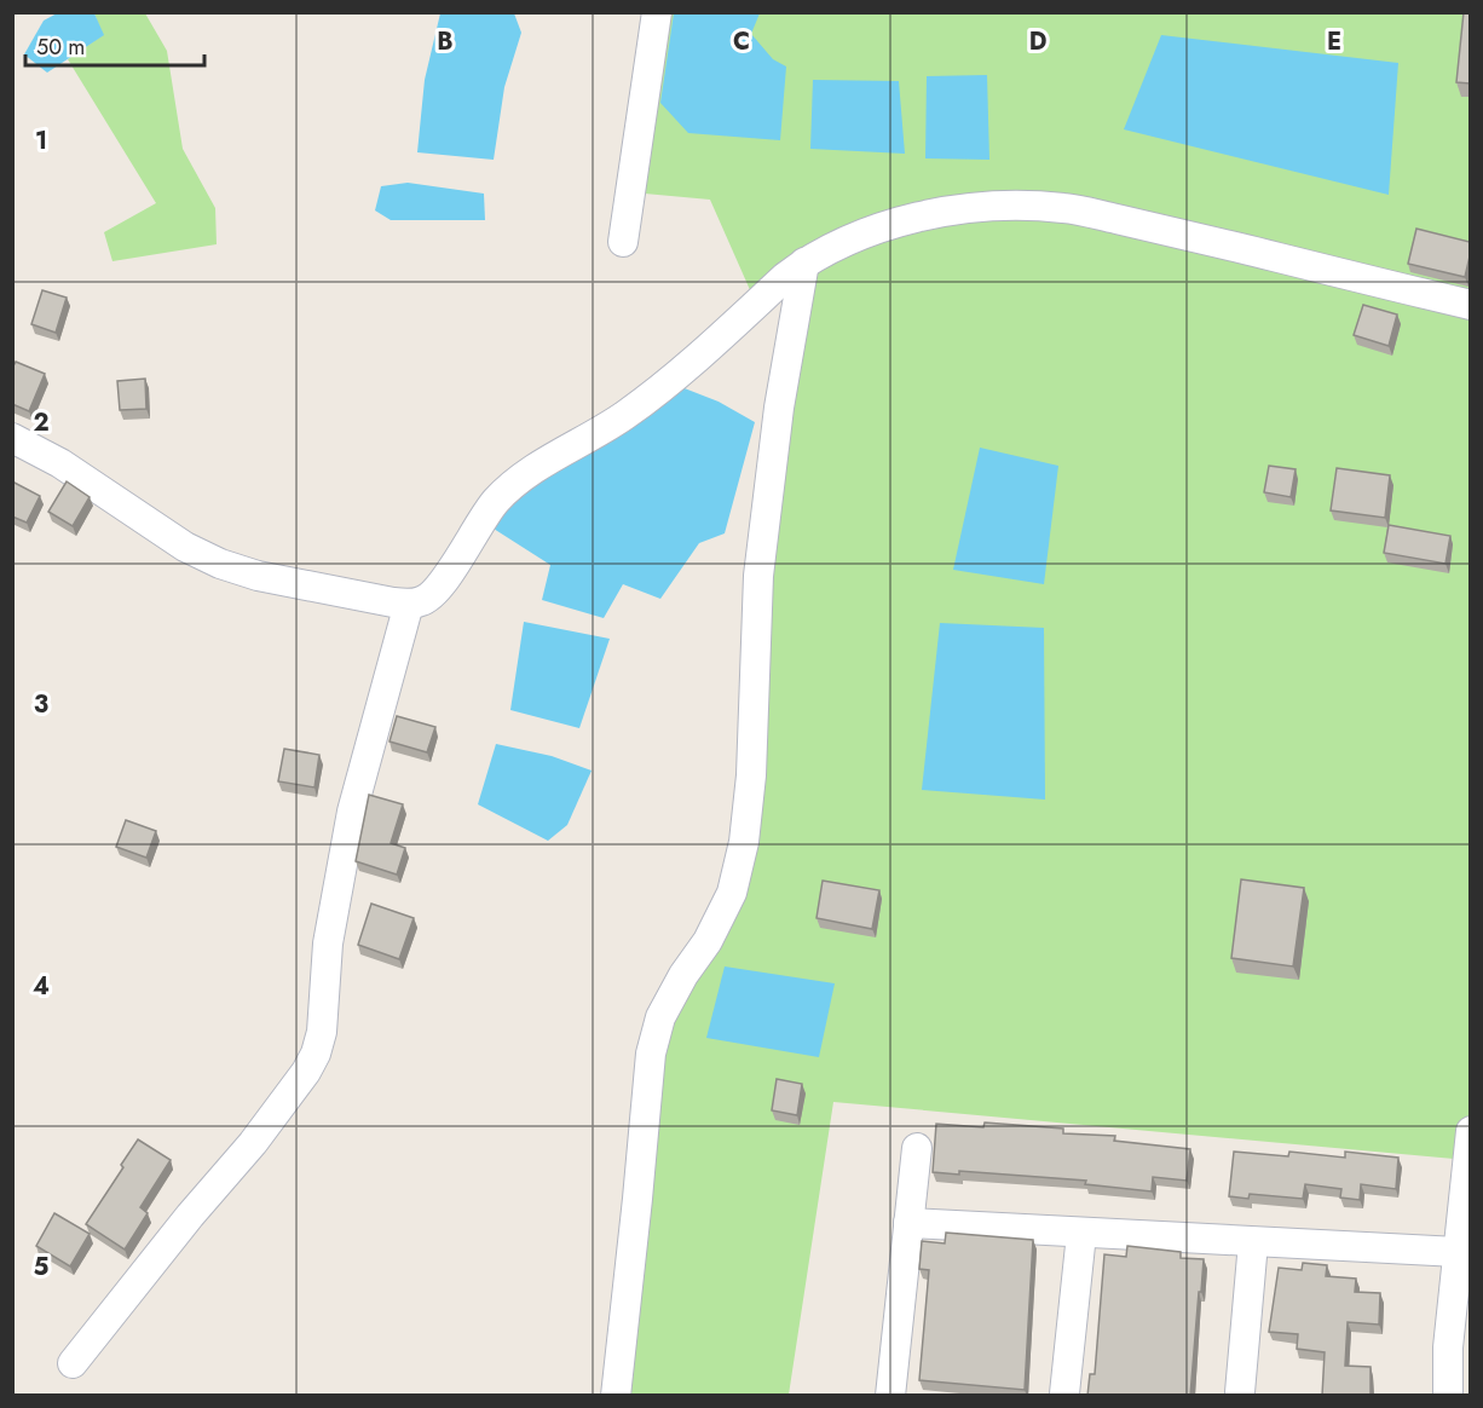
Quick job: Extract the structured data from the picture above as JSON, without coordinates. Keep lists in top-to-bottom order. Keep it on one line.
{"scale_bar":"50 m","grid":{"columns":["B","C","D","E"],"rows":["1","2","3","4","5"]}}
